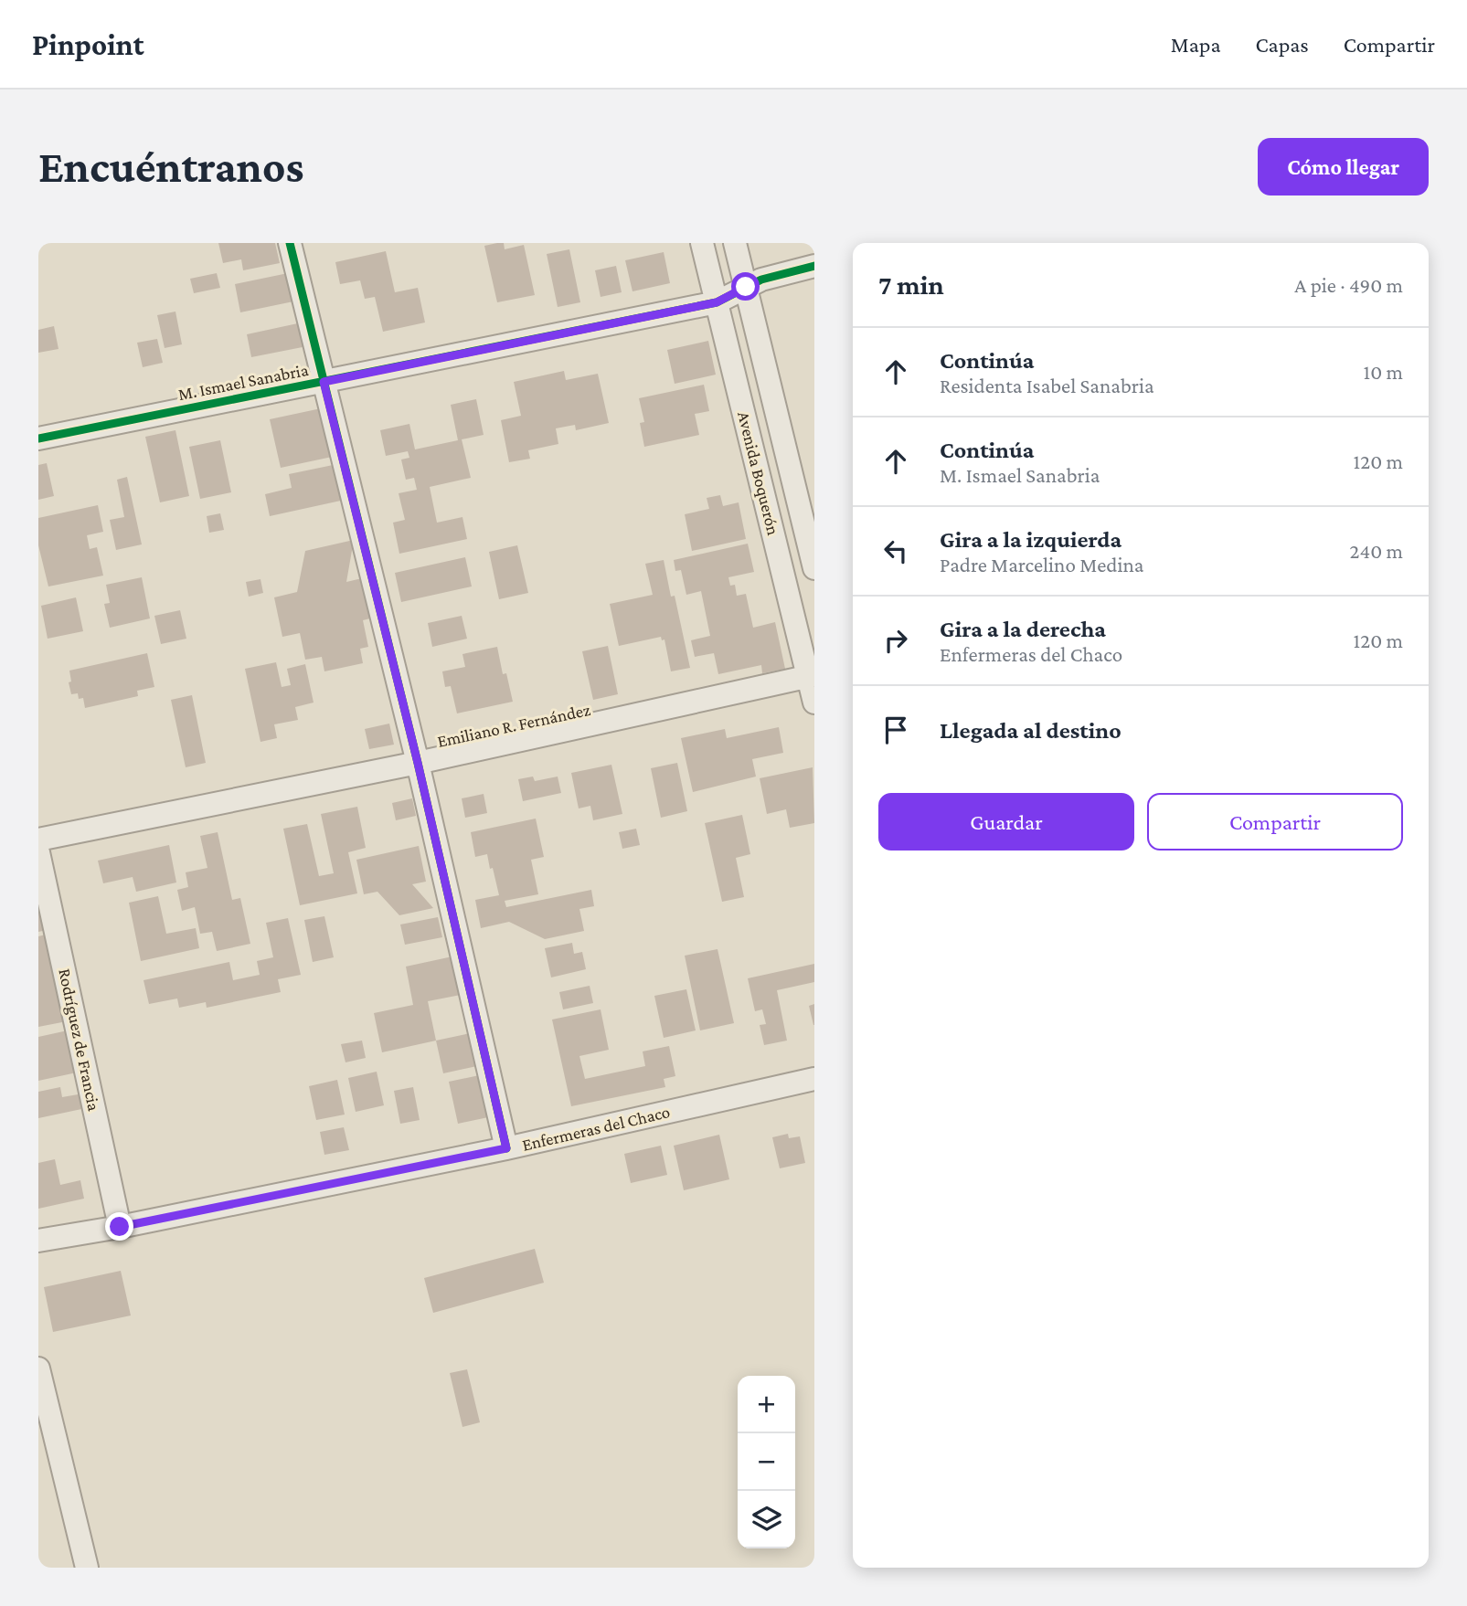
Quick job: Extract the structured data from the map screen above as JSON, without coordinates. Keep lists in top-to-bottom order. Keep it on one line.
{"streets":{"street":["M. Ismael Sanabria","Avenida Boquerón","Emiliano R. Fernández","Rodríguez de Francia","Enfermeras del Chaco"]},"crossings":[["M. Ismael Sanabria","Avenida Boquerón"],["Avenida Boquerón","Emiliano R. Fernández"],["Rodríguez de Francia","Enfermeras del Chaco"]],"page":{"header":"Pinpoint","nav":["Mapa","Capas","Compartir"],"buttons":["Cómo llegar",["Guardar","Compartir"]],"title":"Encuéntranos","heading":["7 min","A pie · 490 m"],"list":[["Continúa","Residenta Isabel Sanabria","10 m"],["Continúa","M. Ismael Sanabria","120 m"],["Gira a la izquierda","Padre Marcelino Medina","240 m"],["Gira a la derecha","Enfermeras del Chaco","120 m"],"Llegada al destino"],"map_buttons":["+","−"]}}
